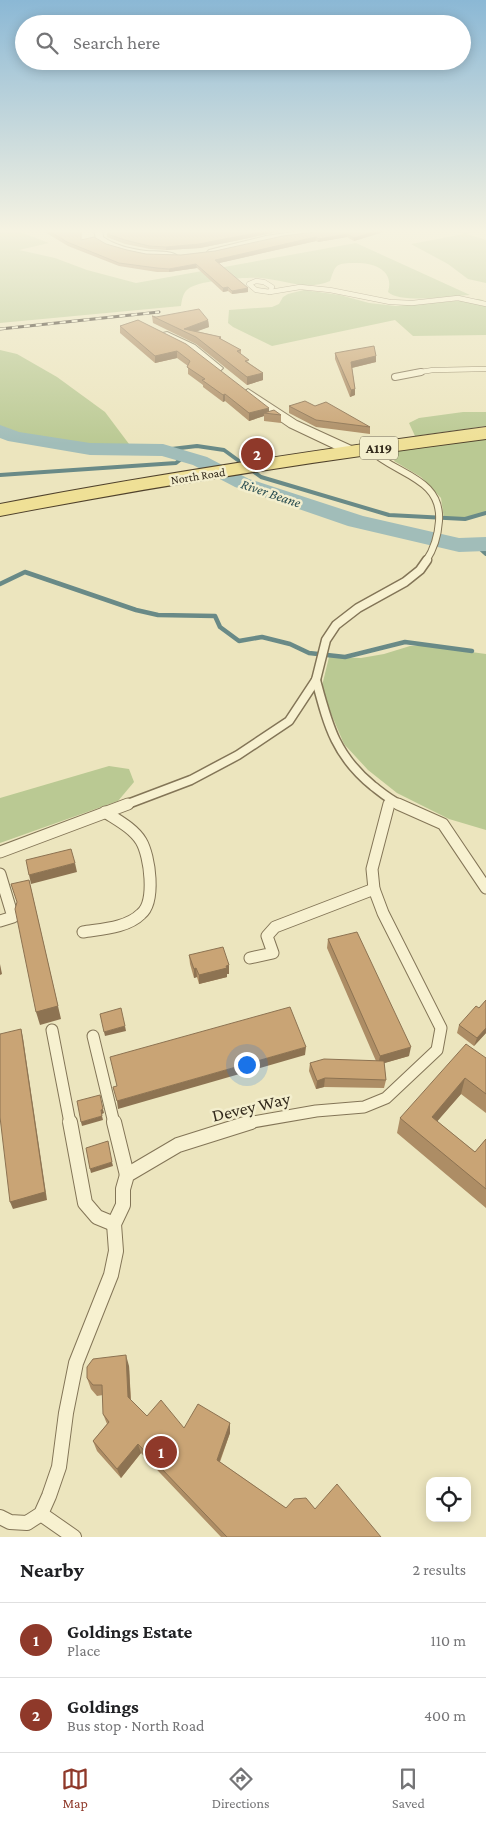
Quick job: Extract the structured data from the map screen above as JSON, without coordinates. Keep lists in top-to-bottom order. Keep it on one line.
{"streets":{"main road":["A119","North Road"],"lane":["Devey Way"]},"water":["River Beane"],"page":{"search":"Search here","pins":["2","1"],"heading":["Nearby","2 results"],"list":[{"mark":"1","name":"Goldings Estate","note":"Place","value":"110 m"},{"mark":"2","name":"Goldings","note":"Bus stop · North Road","value":"400 m"}],"nav":["Map","Directions","Saved"]}}
